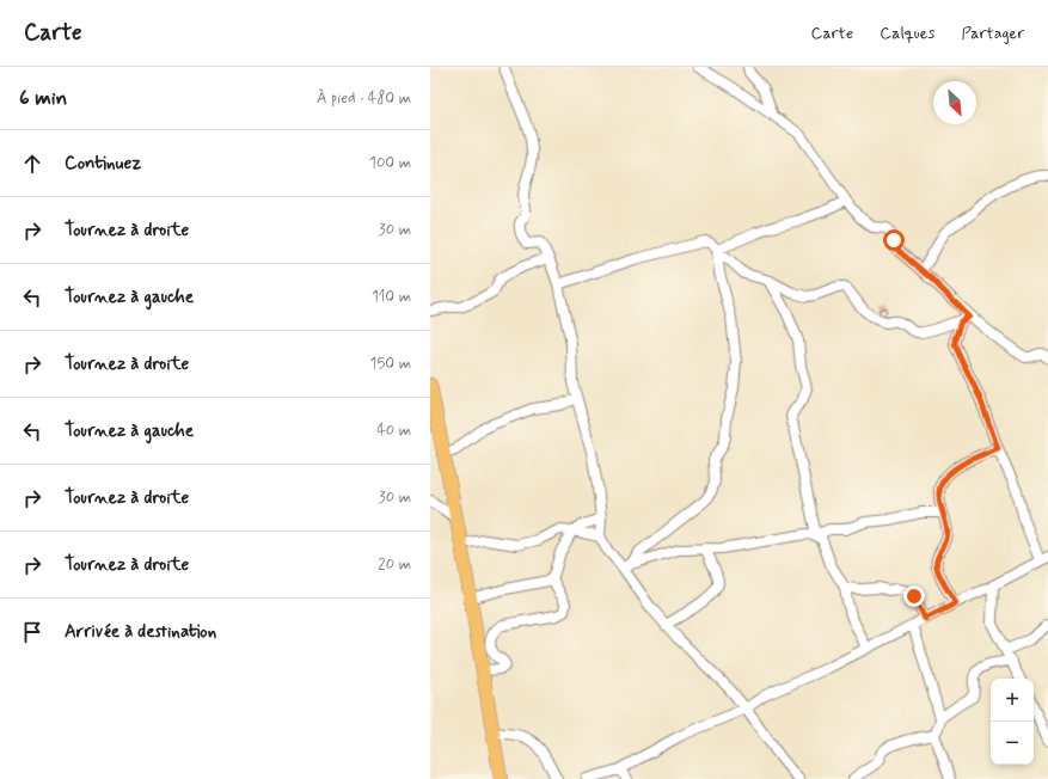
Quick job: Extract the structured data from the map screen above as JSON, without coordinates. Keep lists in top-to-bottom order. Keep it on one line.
{"north":"bottom right","page":{"header":"Carte","nav":["Carte","Calques","Partager"],"heading":["6 min","À pied · 480 m"],"list":[["Continuez","100 m"],["Tournez à droite","30 m"],["Tournez à gauche","110 m"],["Tournez à droite","150 m"],["Tournez à gauche","40 m"],["Tournez à droite","30 m"],["Tournez à droite","20 m"],"Arrivée à destination"],"map_buttons":["+","−"]}}
